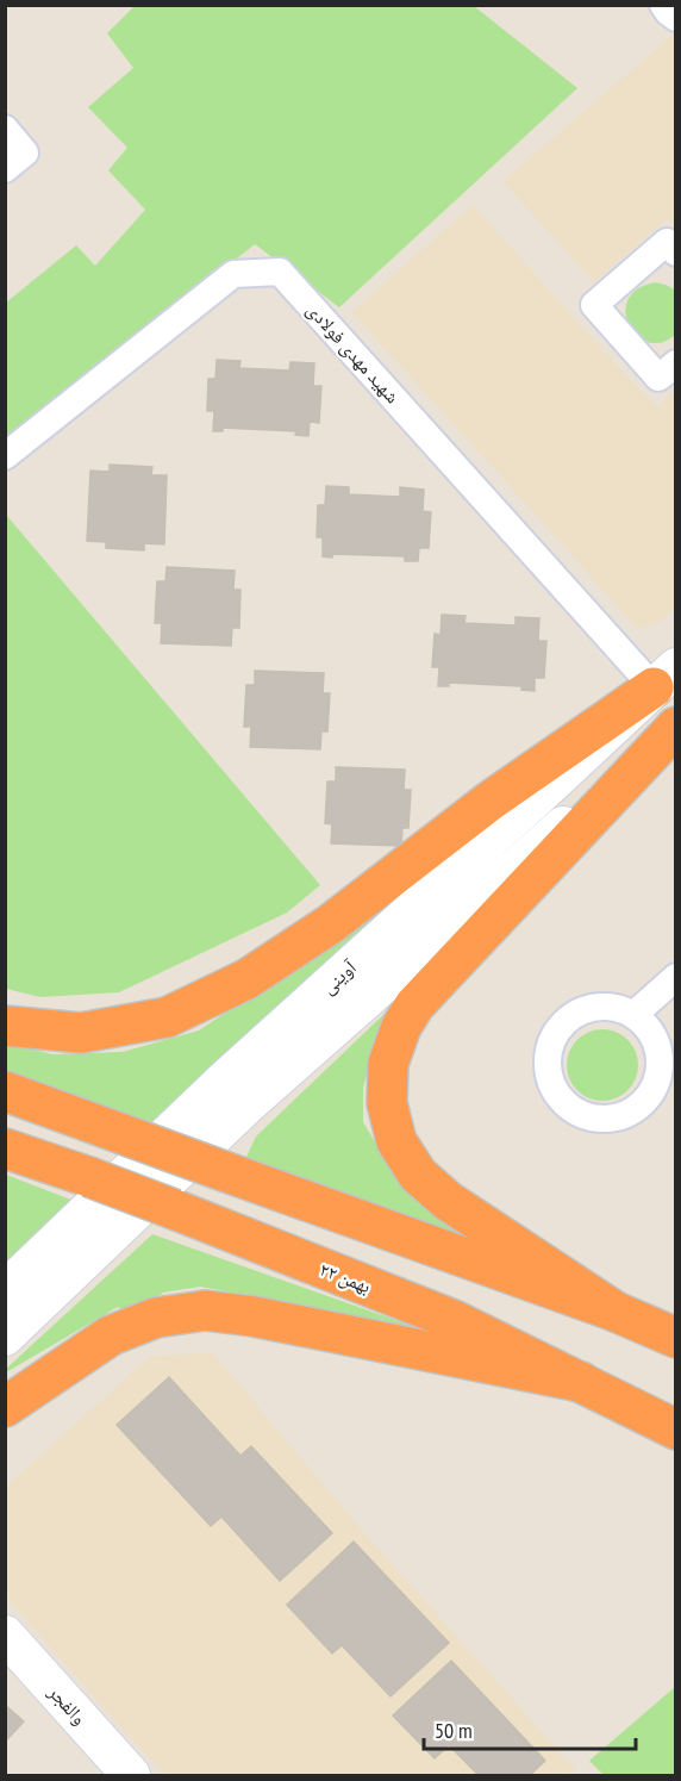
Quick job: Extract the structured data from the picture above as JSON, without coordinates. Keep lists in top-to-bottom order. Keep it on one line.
{"streets":{"highway":["۲۲ بهمن"],"main road":["آوینی","والفجر"],"street":["شهید مهدی فولادی"]},"crossings":[["شهید مهدی فولادی","آوینی"]],"scale_bar":"50 m"}
